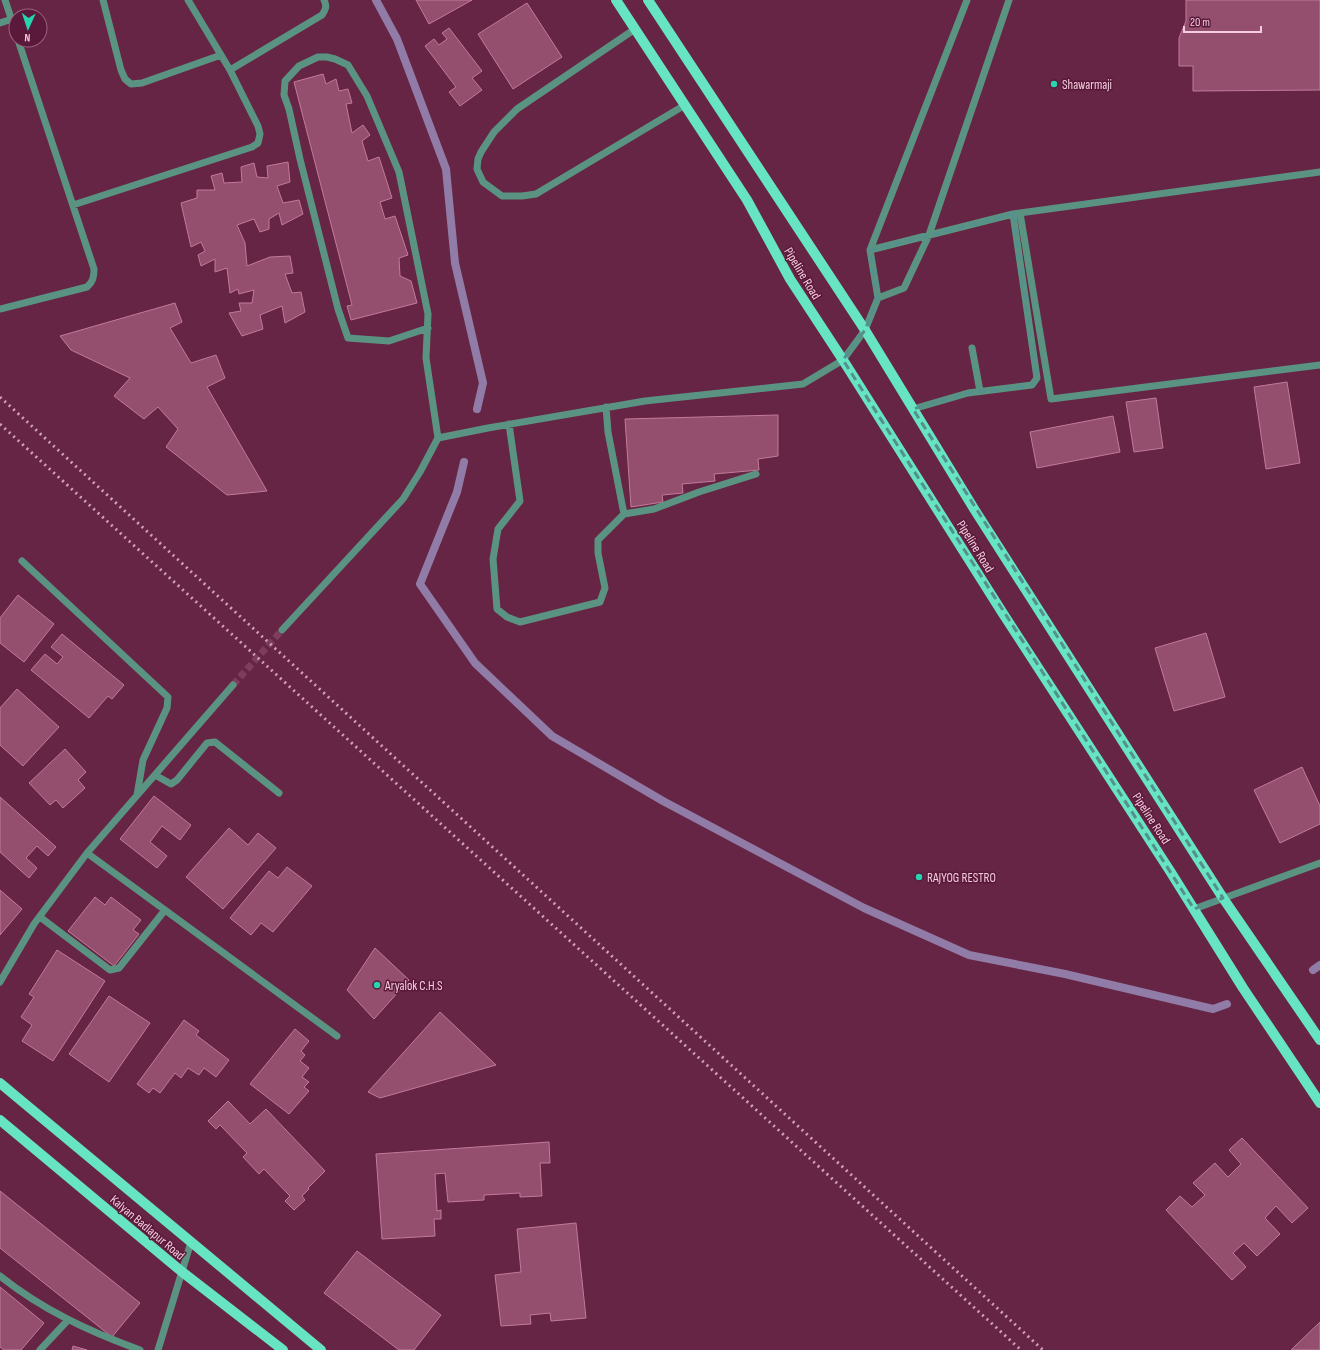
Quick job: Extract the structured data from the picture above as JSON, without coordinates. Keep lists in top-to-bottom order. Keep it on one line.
{"streets":{"main road":["Pipeline Road","Kalyan Badlapur Road"]},"places":["Shawarmaji","RAJYOG RESTRO","Aryalok C.H.S"],"scale_bar":"20 m","north":"bottom"}
